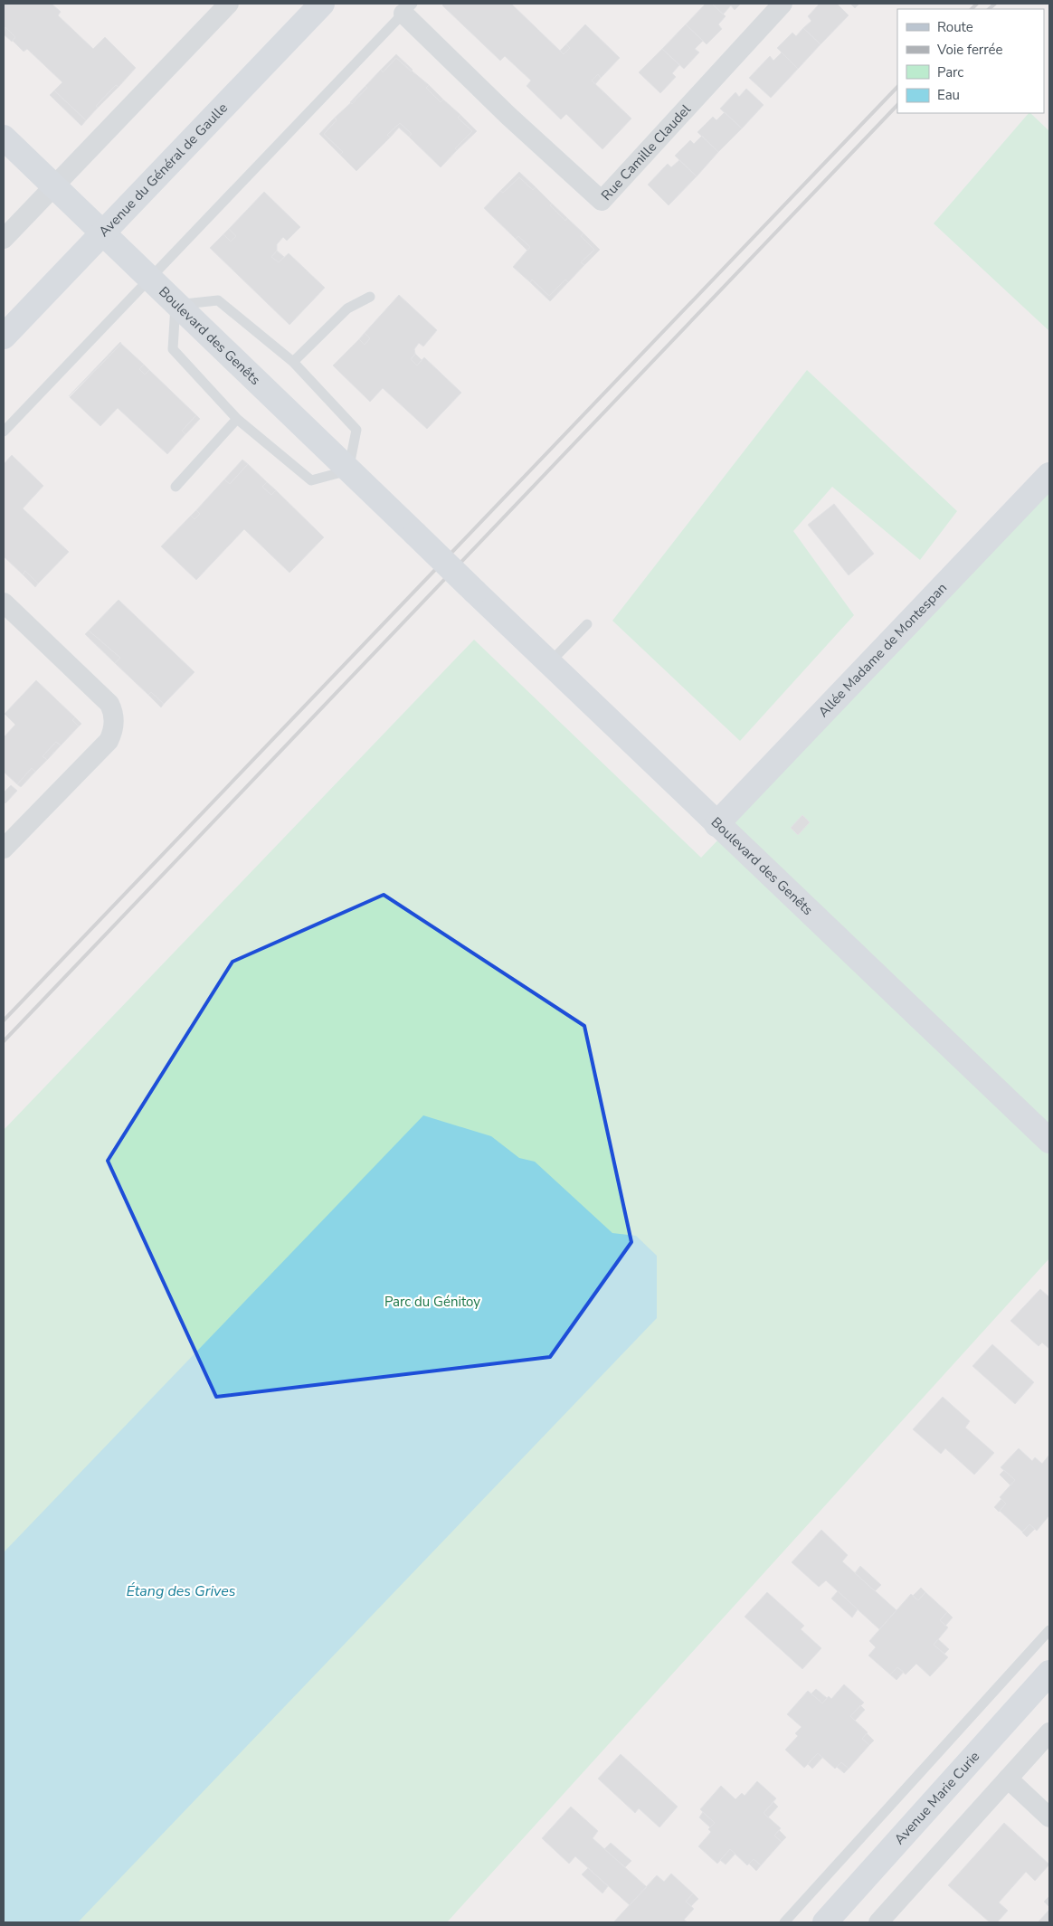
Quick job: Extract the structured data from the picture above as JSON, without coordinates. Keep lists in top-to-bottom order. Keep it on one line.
{"streets":{"street":["Rue Camille Claudel","Avenue du Général de Gaulle","Boulevard des Genêts","Allée Madame de Montespan","Avenue Marie Curie"]},"crossings":[["Avenue du Général de Gaulle","Boulevard des Genêts"],["Boulevard des Genêts","Allée Madame de Montespan"]],"water":["Étang des Grives"],"parks":["Parc du Génitoy"],"legend":["Route","Voie ferrée","Parc","Eau"]}
